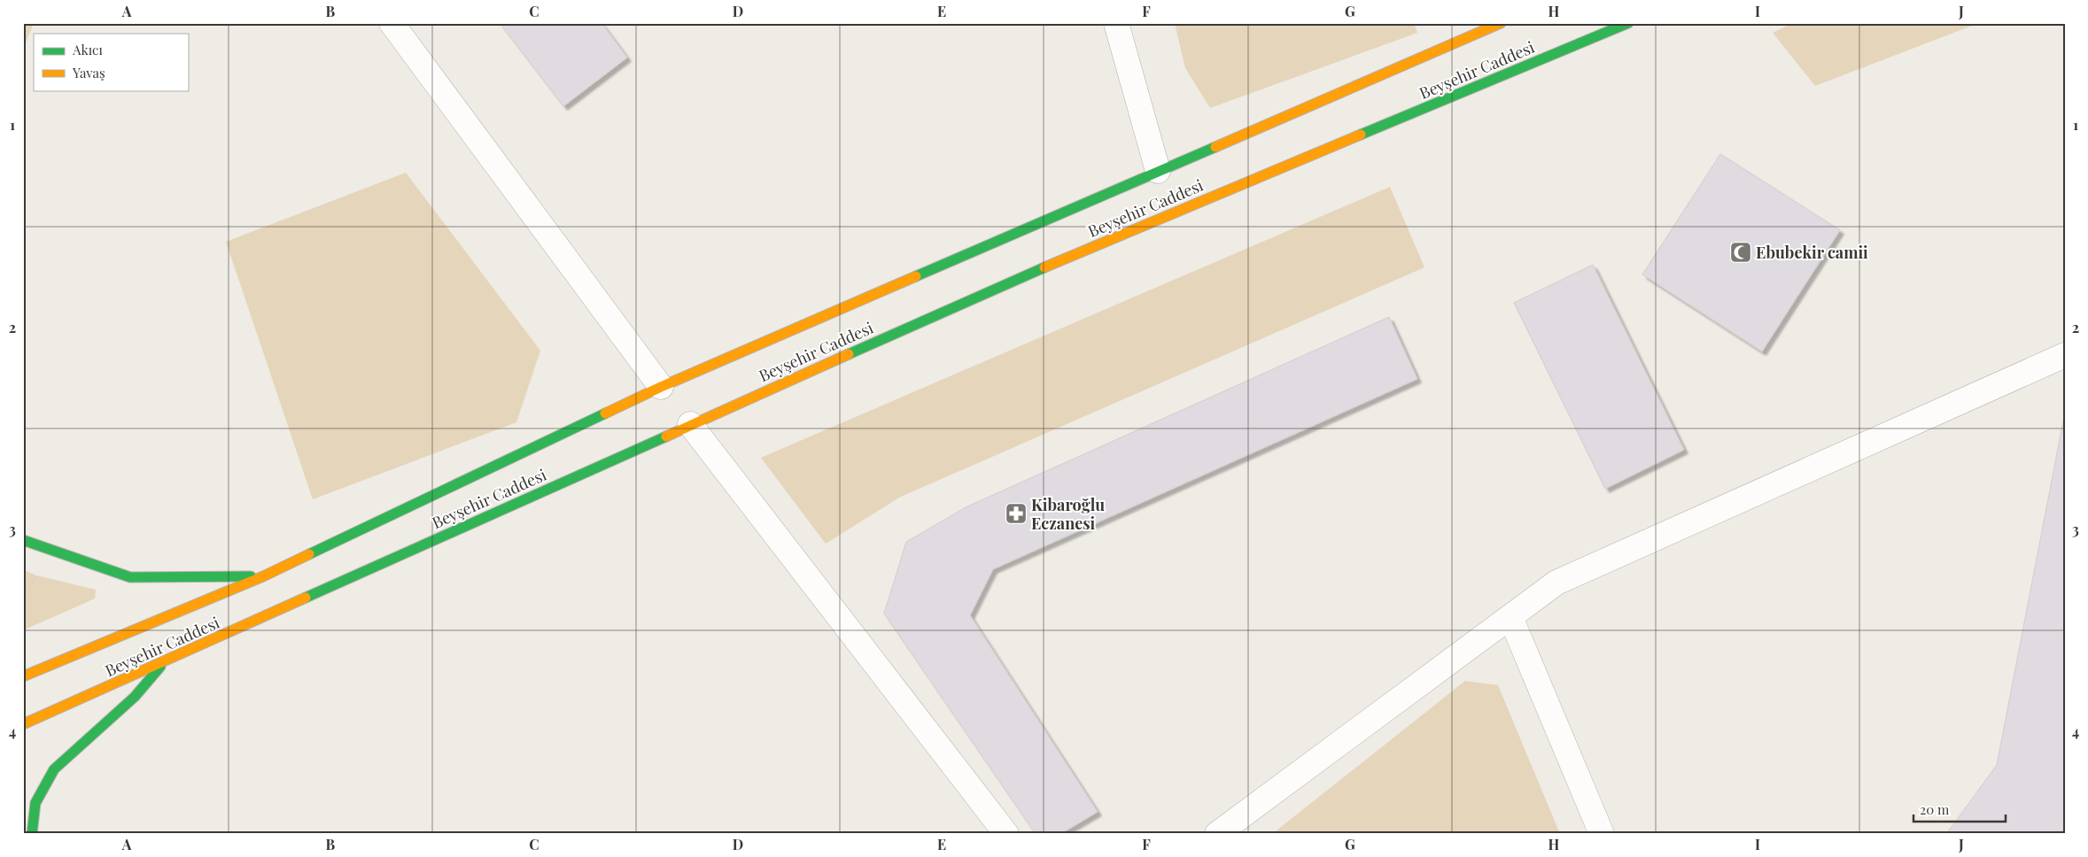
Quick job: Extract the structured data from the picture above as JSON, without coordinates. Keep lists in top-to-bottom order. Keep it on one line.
{"streets":{"main road":["Beyşehir Caddesi"]},"places":{"mosque":["Ebubekir camii"],"pharmacy":["Kibaroğlu Eczanesi"]},"legend":["Akıcı","Yavaş"],"scale_bar":"20 m","grid":{"columns":["A","B","C","D","E","F","G","H","I","J"],"rows":["1","2","3","4"]}}
